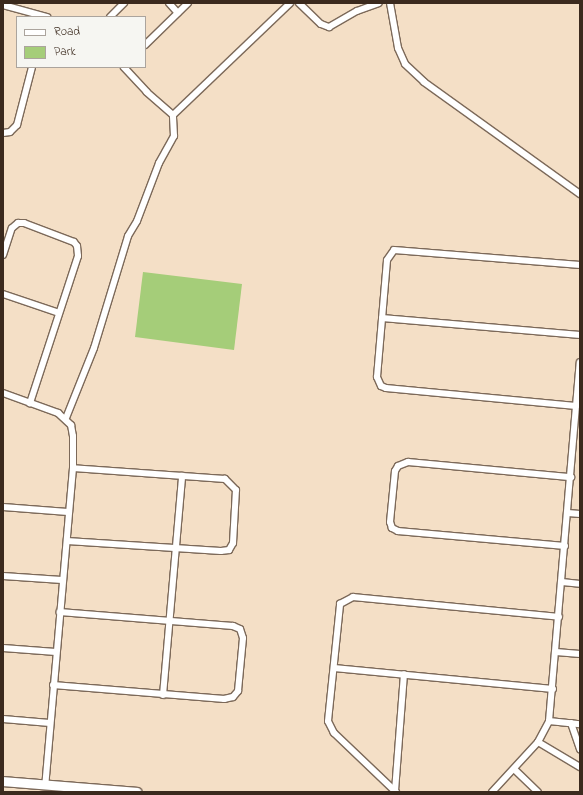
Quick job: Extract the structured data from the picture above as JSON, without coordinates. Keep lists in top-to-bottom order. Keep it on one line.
{"legend":["Road","Park"]}
